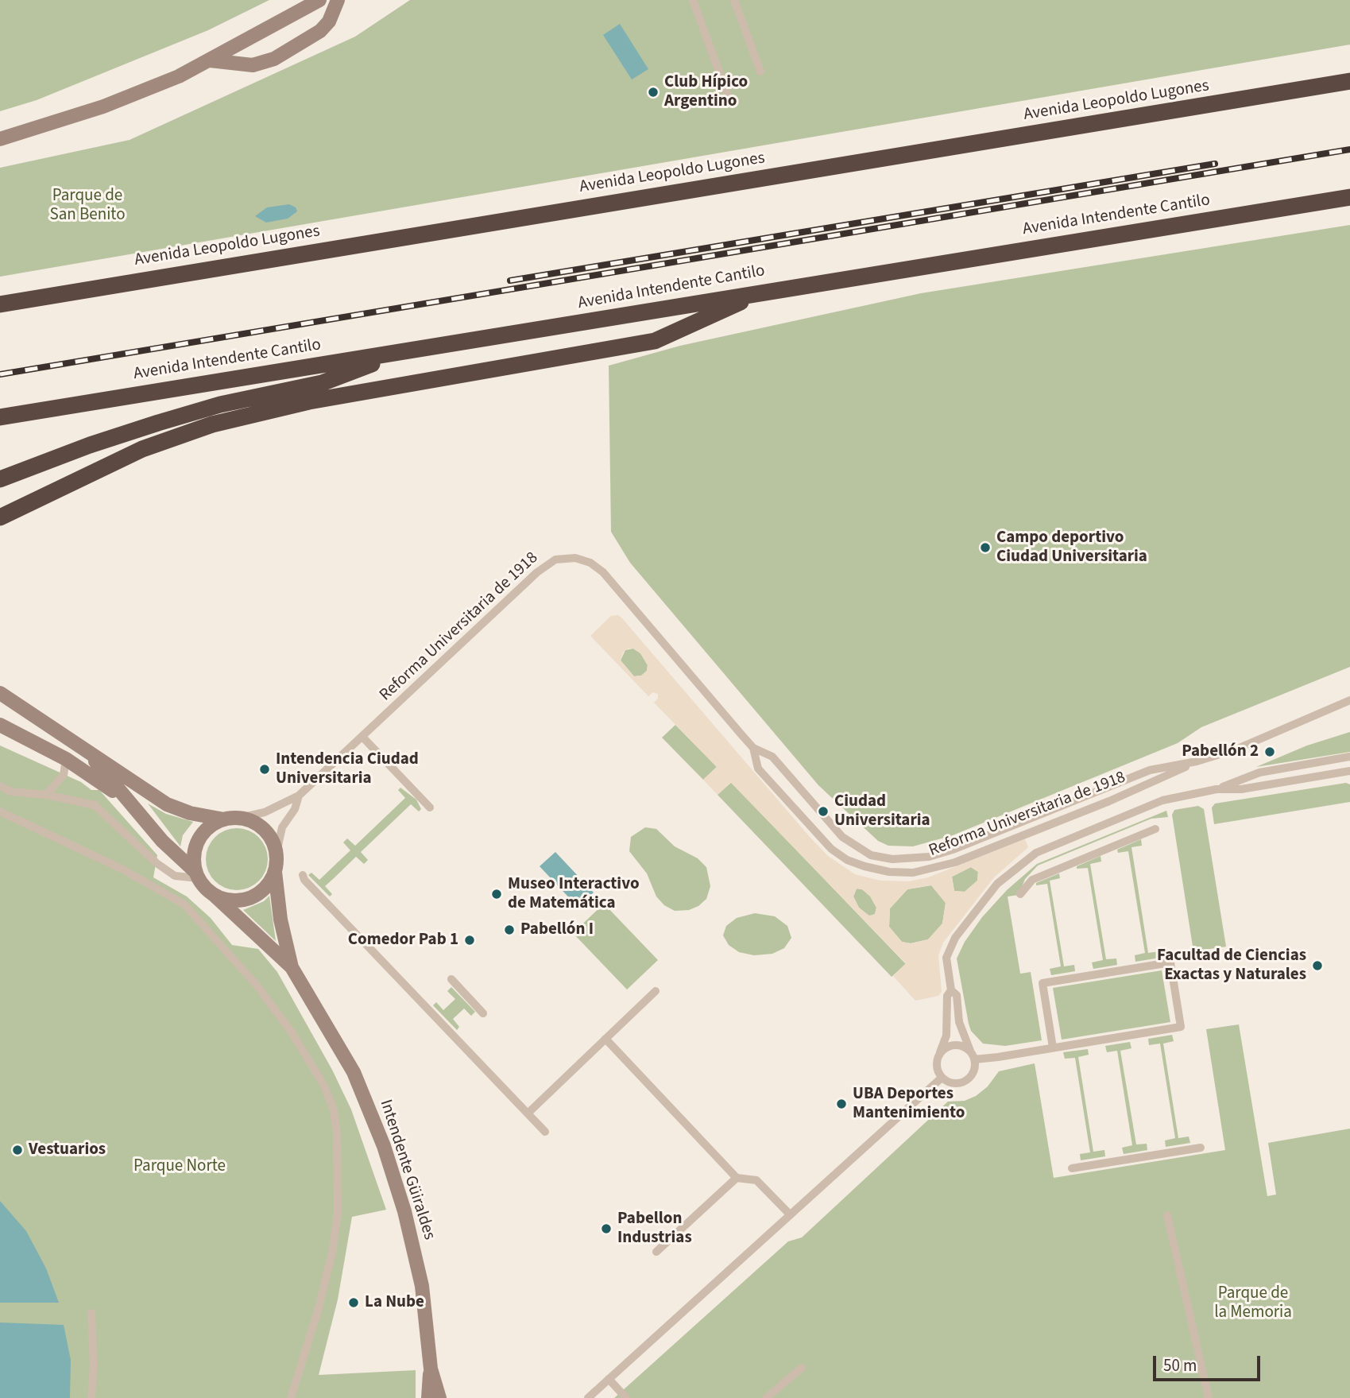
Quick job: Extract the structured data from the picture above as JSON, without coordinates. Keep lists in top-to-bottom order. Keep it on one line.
{"streets":{"highway":["Avenida Leopoldo Lugones","Avenida Intendente Cantilo"],"main road":["Intendente Güiraldes"],"lane":["Reforma Universitaria de 1918"]},"crossings":[["Reforma Universitaria de 1918","Intendente Güiraldes"]],"parks":["Parque de San Benito","Parque Norte","Parque de la Memoria"],"places":["Club Hípico Argentino","Campo deportivo Ciudad Universitaria","Pabellón 2","Intendencia Ciudad Universitaria","Ciudad Universitaria","Museo Interactivo de Matemática","Pabellón I","Comedor Pab 1","Facultad de Ciencias Exactas y Naturales","UBA Deportes Mantenimiento","Vestuarios","Pabellon Industrias","La Nube"],"scale_bar":"50 m"}
